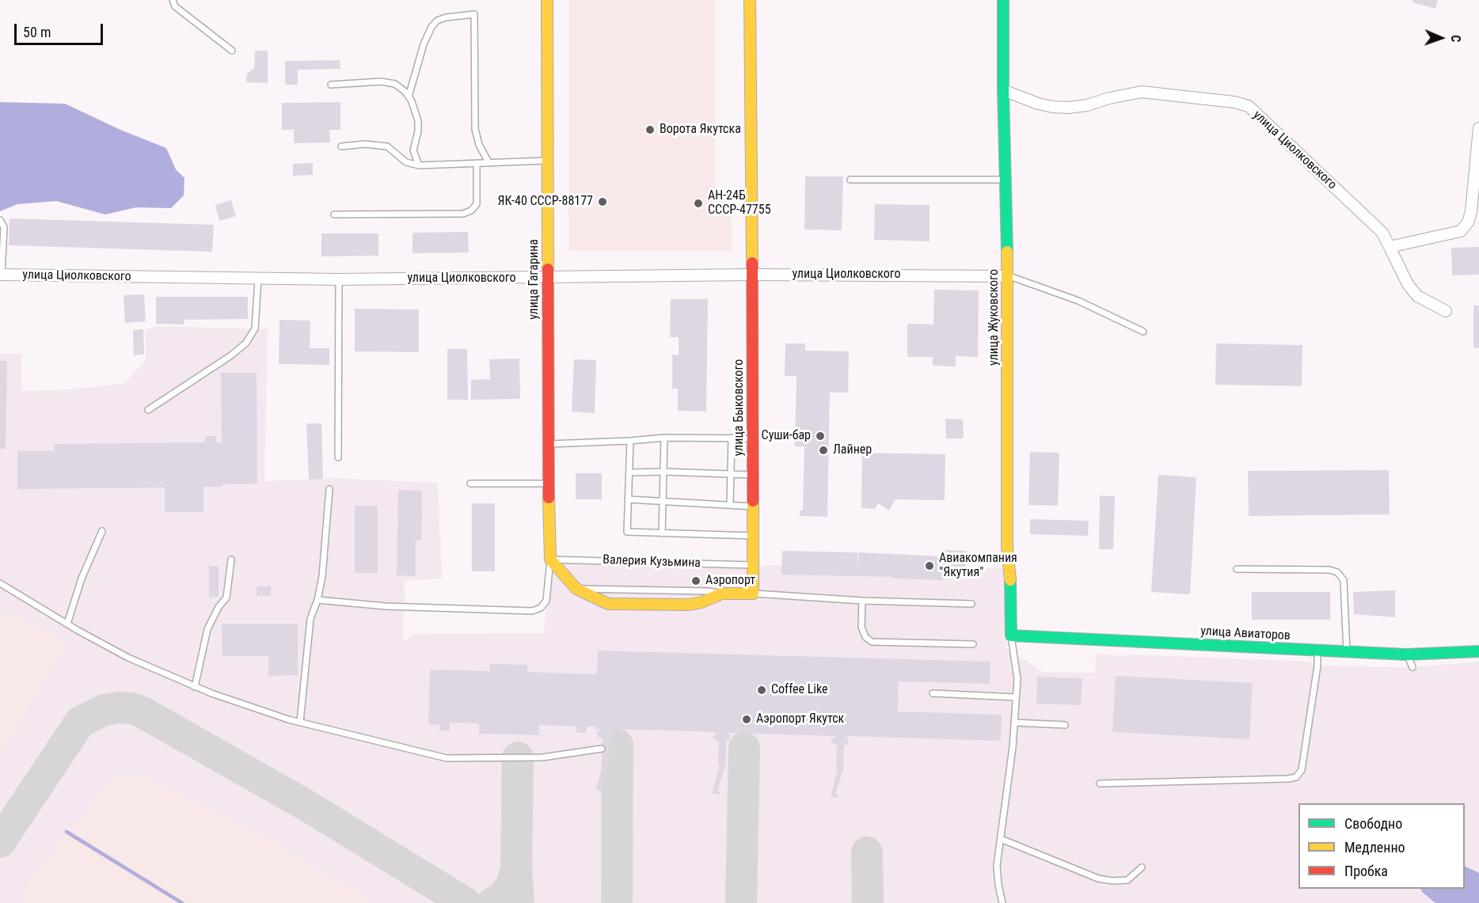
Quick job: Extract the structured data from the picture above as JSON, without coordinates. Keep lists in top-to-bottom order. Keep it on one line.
{"streets":{"street":["улица Циолковского","улица Гагарина","улица Жуковского","улица Быковского","улица Авиаторов"],"lane":["Валерия Кузьмина"]},"crossings":[["улица Циолковского","улица Гагарина"],["улица Циолковского","улица Жуковского"],["улица Циолковского","улица Быковского"],["улица Гагарина","Валерия Кузьмина"],["улица Жуковского","улица Авиаторов"],["улица Быковского","Валерия Кузьмина"]],"places":["Ворота Якутска","ЯК-40 СССР-88177","АН-24Б СССР-47755","Суши-бар","Лайнер","Авиакомпания \"Якутия\"","Аэропорт","Coffee Like","Аэропорт Якутск"],"legend":["Свободно","Медленно","Пробка"],"scale_bar":"50 m","north":"right"}
